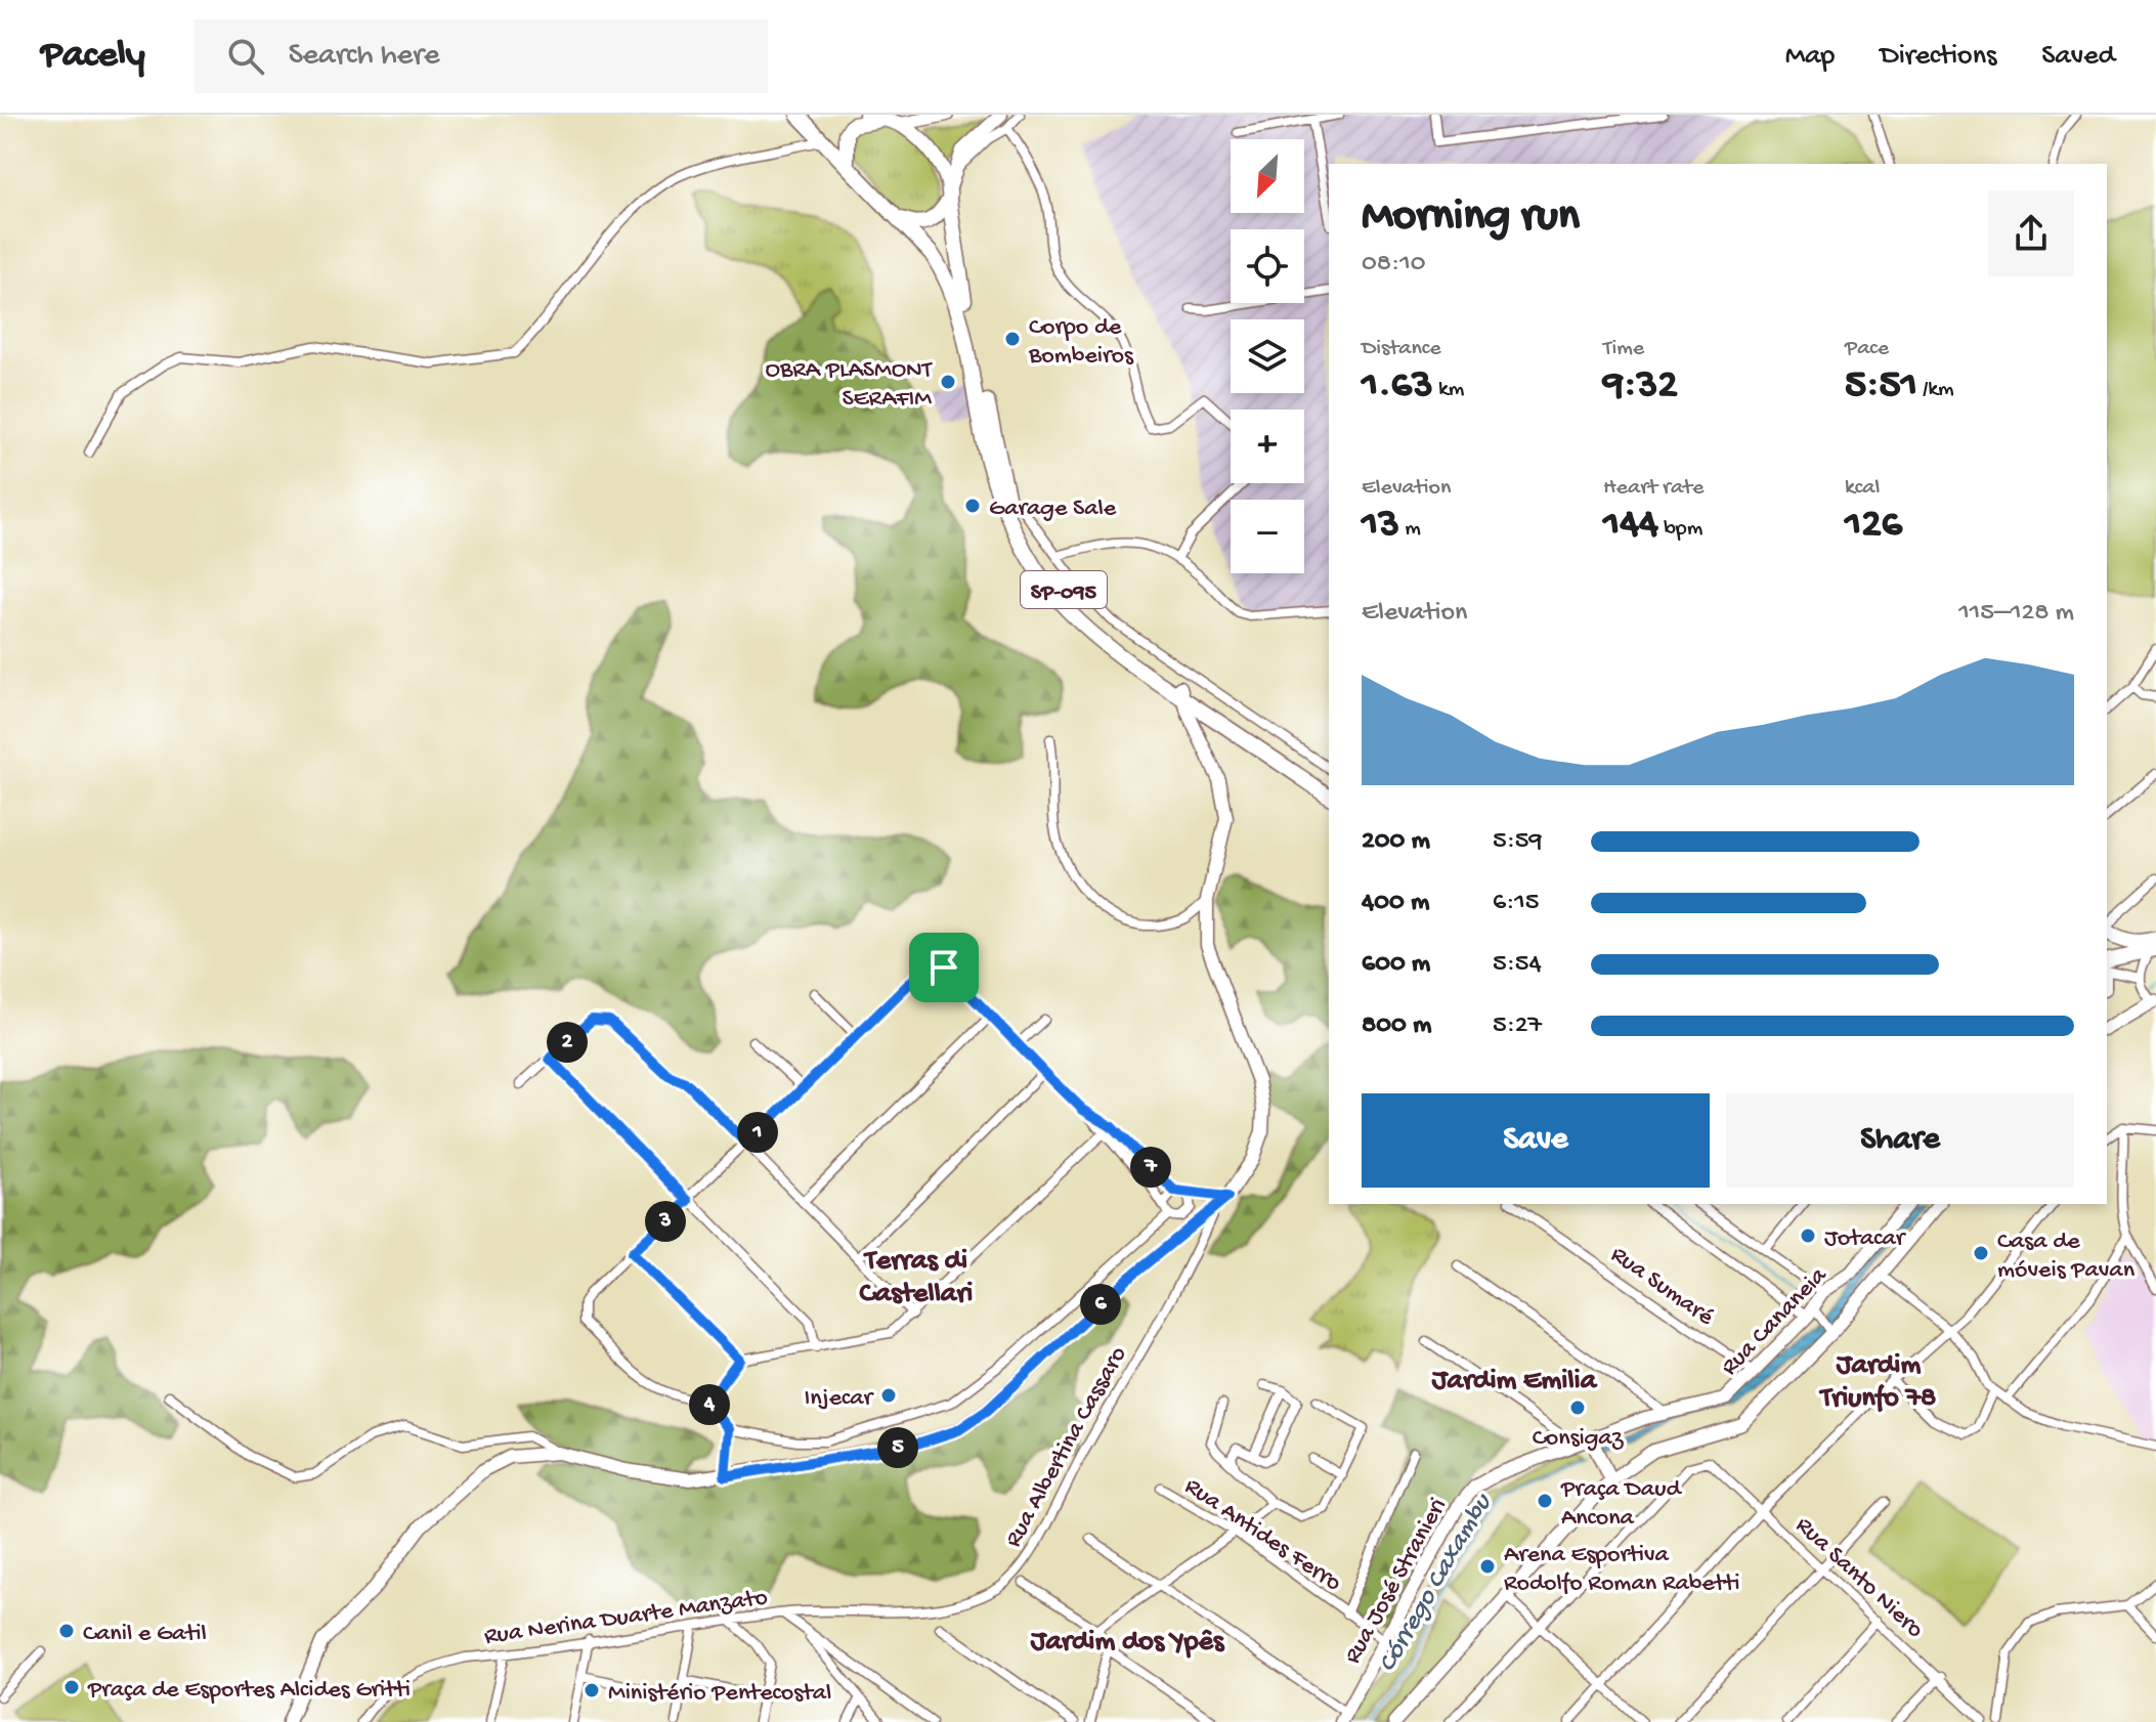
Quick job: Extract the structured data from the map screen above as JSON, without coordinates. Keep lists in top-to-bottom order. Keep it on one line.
{"streets":{"main road":["SP-095"],"street":["Rua Sumaré","Rua Cananeia","Rua Albertina Cassaro","Rua Antides Ferro","Rua Santo Niero","Rua José Stranieri","Rua Nerina Duarte Manzato"]},"crossings":[["Rua Sumaré","Rua Cananeia"],["Rua Cananeia","Rua José Stranieri"],["Rua Albertina Cassaro","Rua Nerina Duarte Manzato"],["Rua Antides Ferro","Rua José Stranieri"]],"districts":["Terras di Castellari","Jardim Triunfo 78","Jardim Emilia","Jardim dos Ypês"],"water":["Córrego Caxambu"],"places":["Corpo de Bombeiros","OBRA PLASMONT SERAFIM","Garage Sale","Jotacar","Casa de móveis Pavan","Injecar","Consigaz","Praça Daud Ancona","Arena Esportiva Rodolfo Roman Rabetti","Canil e Gatil","Praça de Esportes Alcides Gritti","Ministério Pentecostal"],"north":"bottom left","page":{"header":"Pacely","search":"Search here","nav":["Map","Directions","Saved"],"map_buttons":["+","−"],"heading":["Morning run","08:10"],"stats":[["Distance","1.63 km"],["Time","9:32"],["Pace","5:51 /km"],["Elevation","13 m"],["Heart rate","144 bpm"],["kcal","126"]],"chart":["Elevation","115–128 m"],"list":[{"name":"200 m","note":"5:59"},{"name":"400 m","note":"6:15"},{"name":"600 m","note":"5:54"},{"name":"800 m","note":"5:27"}],"pins":["2","1","7","3","6","4","5"],"buttons":["Save","Share"]}}
